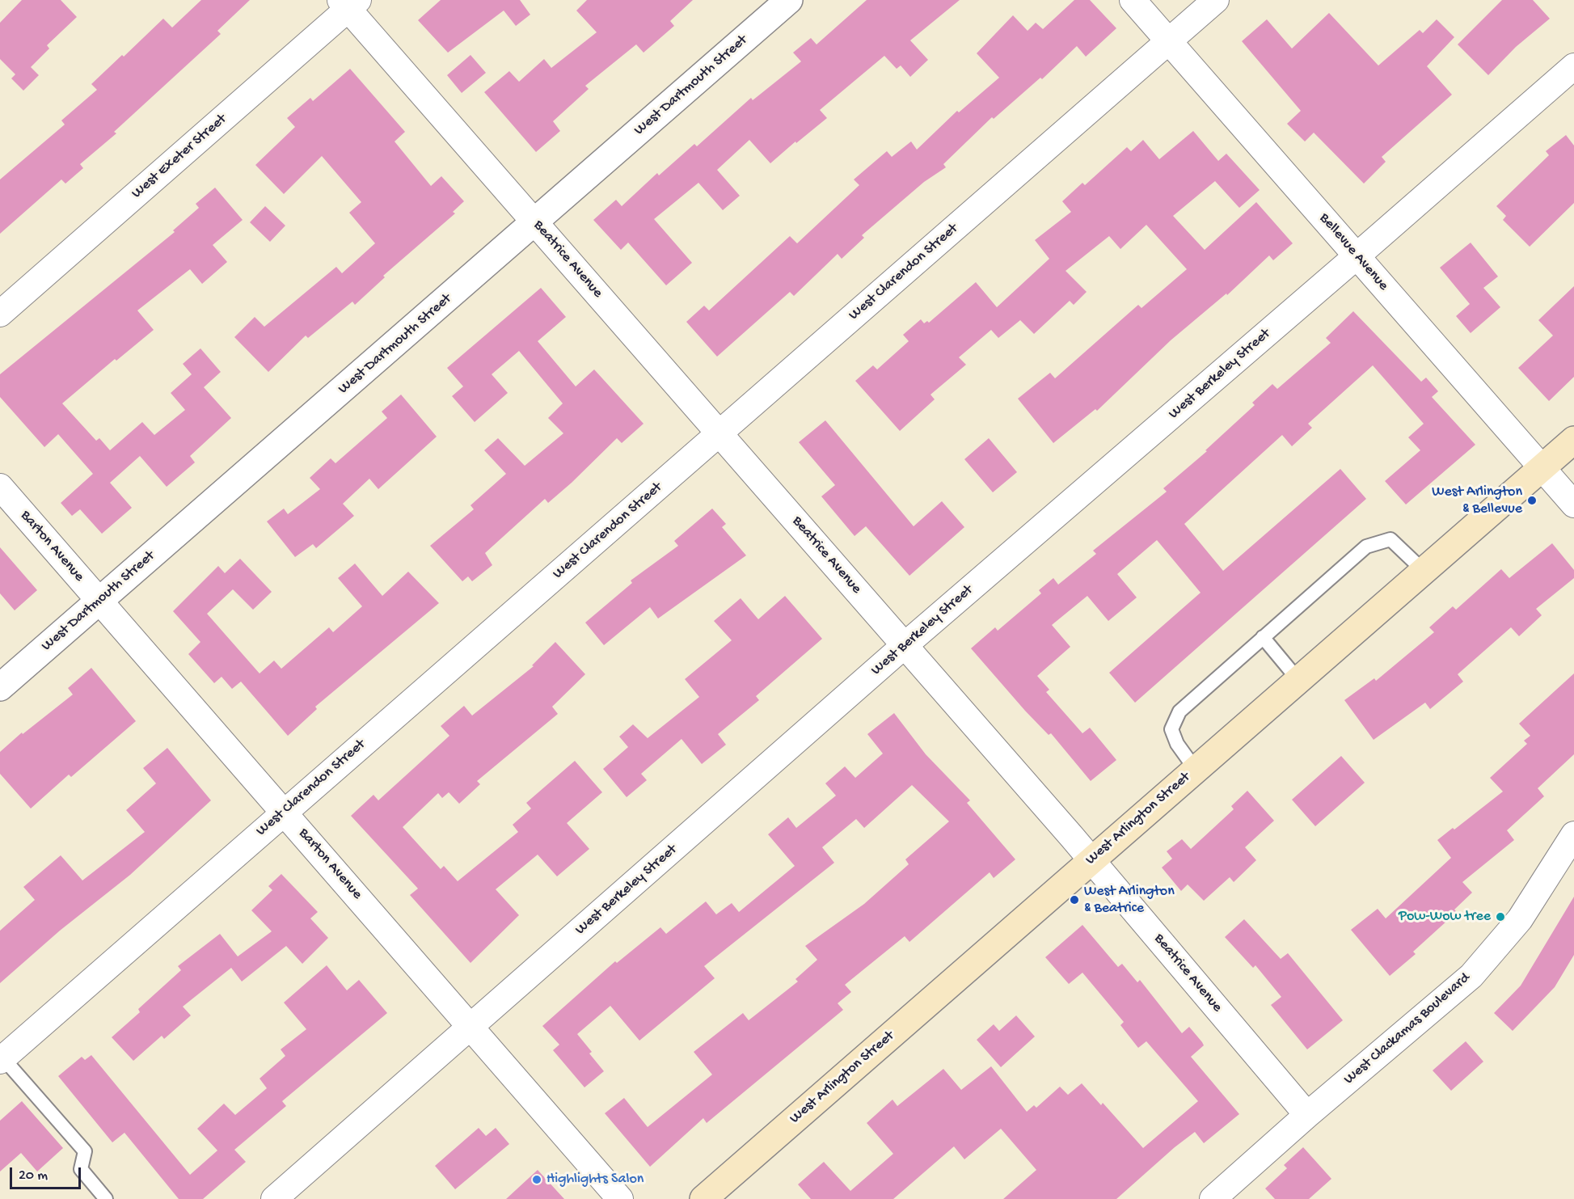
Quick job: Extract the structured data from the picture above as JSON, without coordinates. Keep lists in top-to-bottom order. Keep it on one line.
{"streets":{"main road":["West Arlington Street"],"street":["West Dartmouth Street","West Exeter Street","Bellevue Avenue","Beatrice Avenue","West Clarendon Street","West Berkeley Street","Barton Avenue","West Clackamas Boulevard"]},"crossings":[["West Dartmouth Street","Beatrice Avenue"],["West Dartmouth Street","Barton Avenue"],["West Exeter Street","Beatrice Avenue"],["Bellevue Avenue","West Clarendon Street"],["Bellevue Avenue","West Berkeley Street"],["Bellevue Avenue","West Arlington Street"],["Beatrice Avenue","West Clarendon Street"],["Beatrice Avenue","West Berkeley Street"],["Beatrice Avenue","West Arlington Street"],["Beatrice Avenue","West Clackamas Boulevard"],["West Clarendon Street","Barton Avenue"],["West Berkeley Street","Barton Avenue"]],"places":["West Arlington & Bellevue","West Arlington & Beatrice","Pow-Wow tree","Highlights Salon"],"scale_bar":"20 m"}
